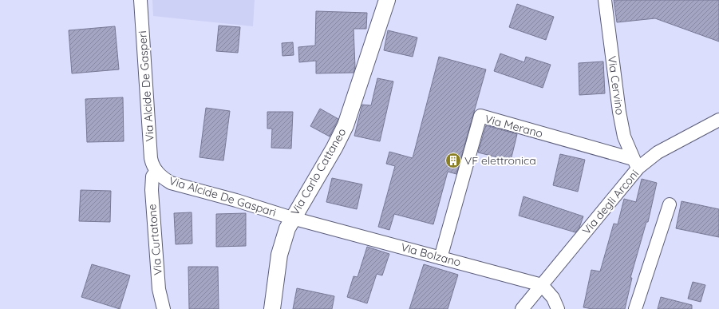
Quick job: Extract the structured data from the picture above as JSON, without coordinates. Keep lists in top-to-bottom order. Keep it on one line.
{"streets":{"street":["Via Cervino","Via Alcide De Gasperi","Via Merano","Via Carlo Cattaneo","Via Alcide De Gaspari","Via degli Arconi","Via Curtatone","Via Bolzano"]},"crossings":[["Via Cervino","Via Merano"],["Via Cervino","Via degli Arconi"],["Via Alcide De Gasperi","Via Alcide De Gaspari"],["Via Alcide De Gasperi","Via Curtatone"],["Via Merano","Via degli Arconi"],["Via Merano","Via Bolzano"],["Via Carlo Cattaneo","Via Alcide De Gaspari"],["Via Carlo Cattaneo","Via Bolzano"],["Via Alcide De Gaspari","Via Curtatone"],["Via Alcide De Gaspari","Via Bolzano"],["Via degli Arconi","Via Bolzano"]],"places":{"building":["VF elettronica"]}}
